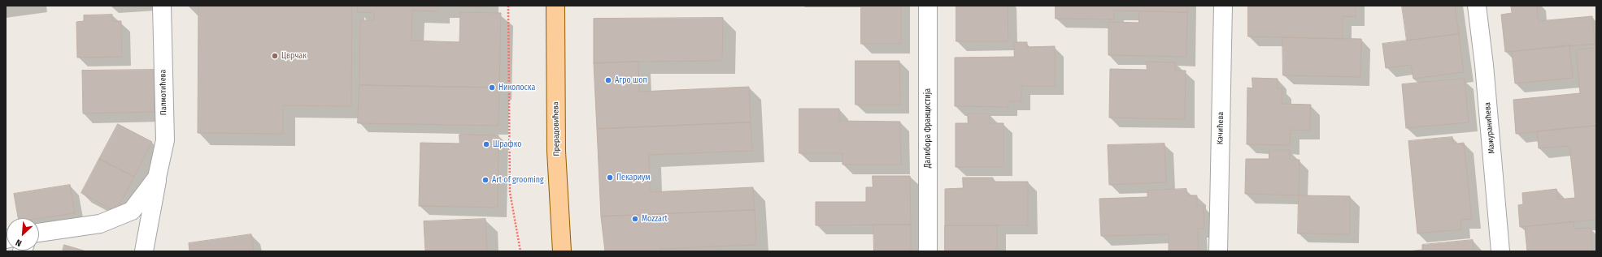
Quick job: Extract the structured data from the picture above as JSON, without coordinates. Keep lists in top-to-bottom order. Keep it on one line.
{"streets":{"main road":["Прерадовићева"],"street":["Палмотићева","Далибора Францистија","Качићева","Мажуранићева"]},"places":["Цврчак","Агро шоп","Николоска","Шрафко","Пекариум","Art of grooming","Mozzart"],"north":"bottom left"}
